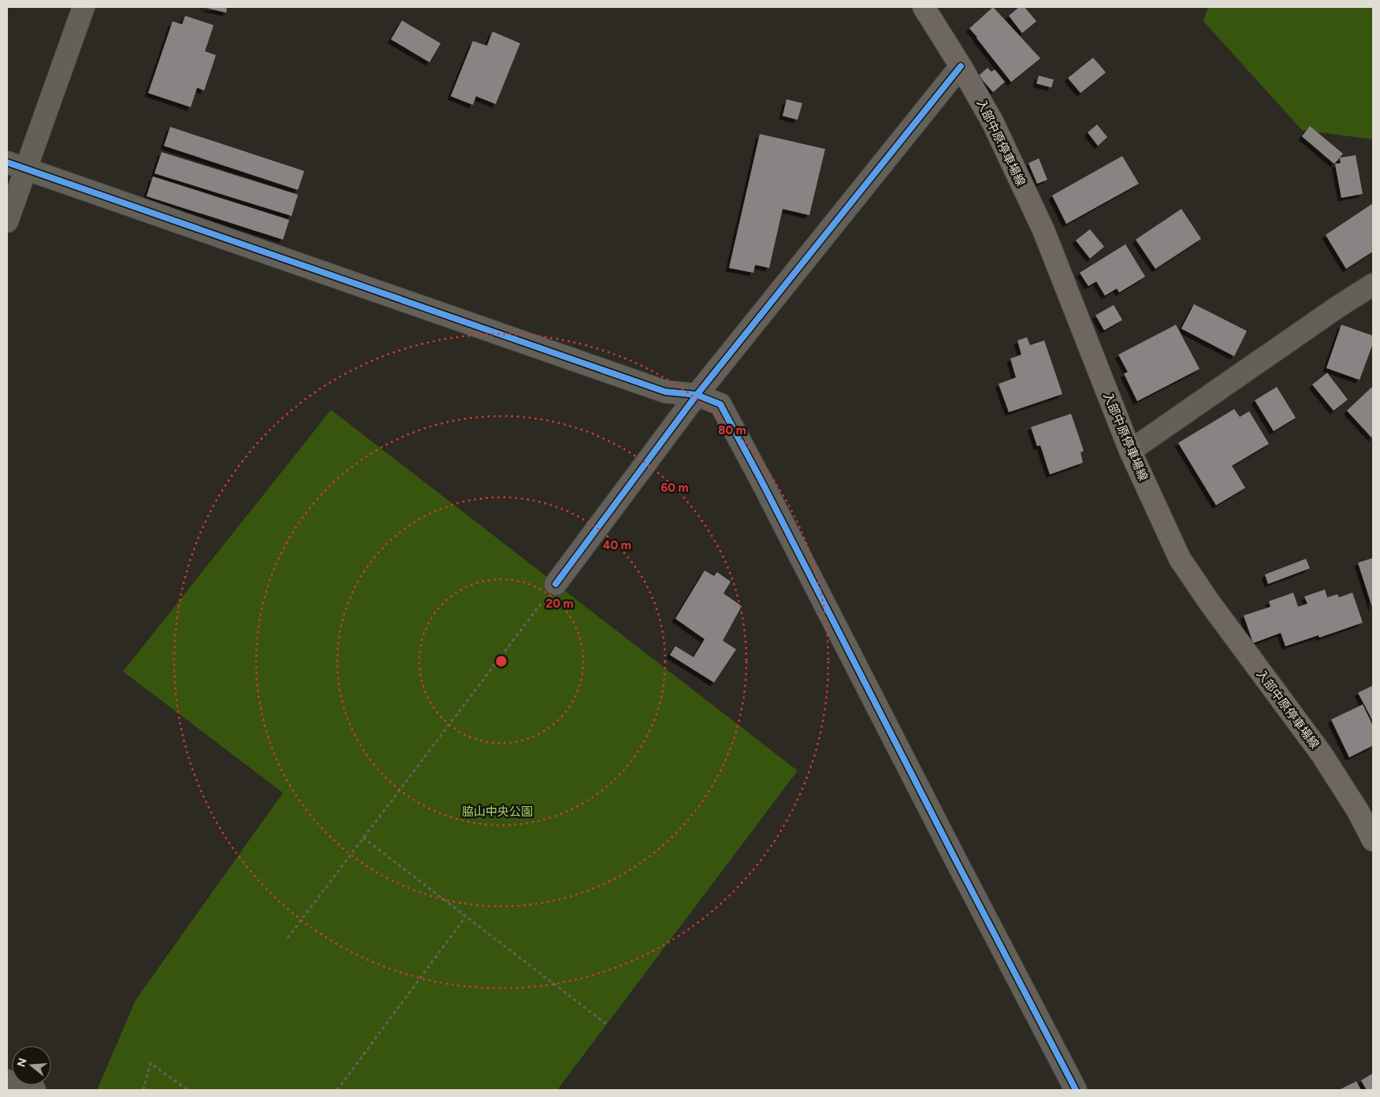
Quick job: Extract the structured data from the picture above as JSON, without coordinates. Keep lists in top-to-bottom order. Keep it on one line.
{"streets":{"main road":["入部中原停車場線"]},"parks":["脇山中央公園"],"north":"left","rings":["80 m","60 m","40 m","20 m"]}
